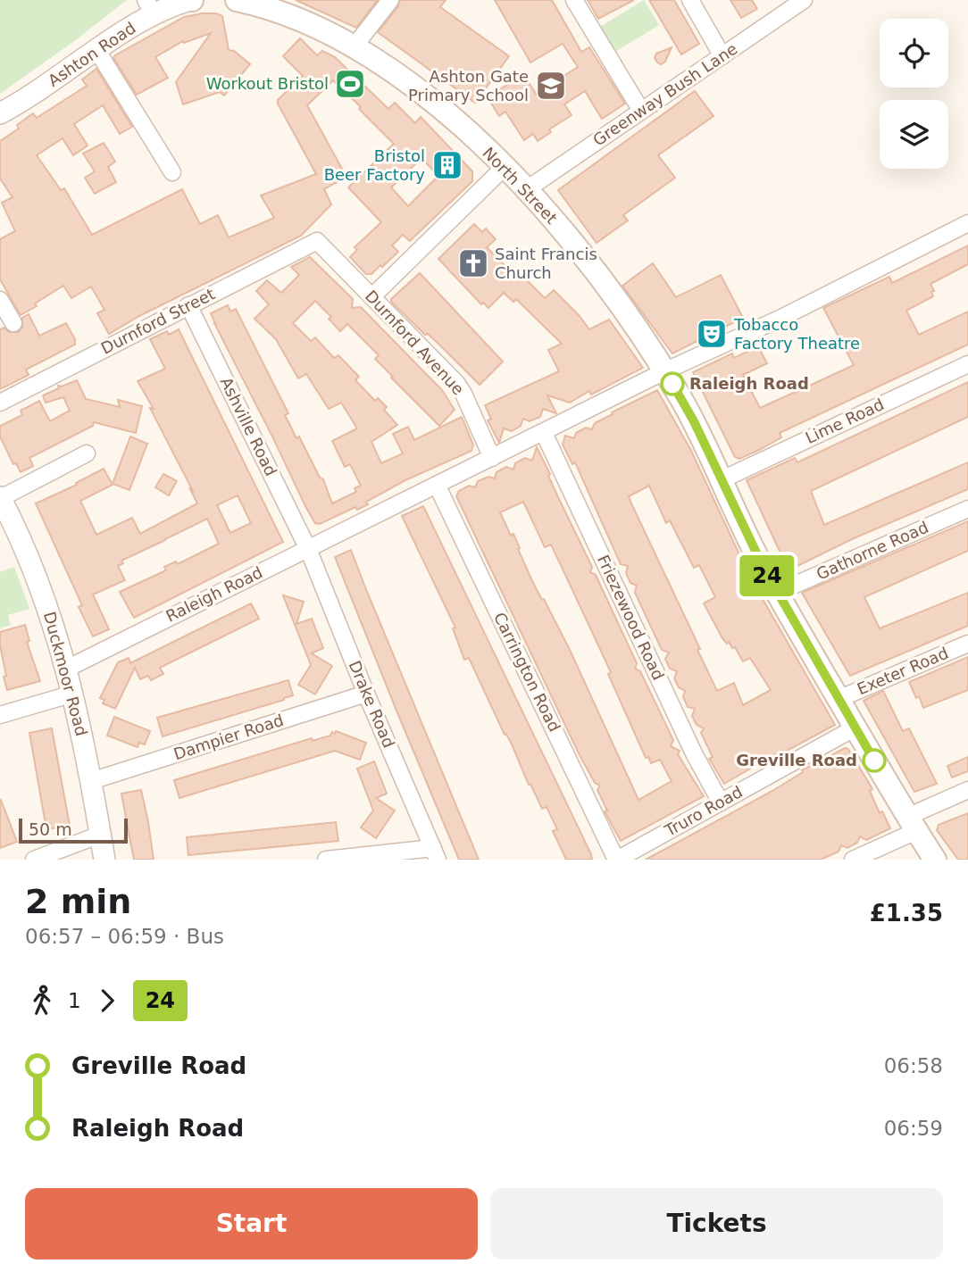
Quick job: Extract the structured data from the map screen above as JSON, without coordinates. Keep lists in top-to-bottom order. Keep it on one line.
{"streets":{"main road":["North Street"],"street":["Ashton Road","Greenway Bush Lane","Durnford Street","Durnford Avenue","Lime Road","Ashville Road","Gathorne Road","Raleigh Road","Friezewood Road","Exeter Road","Carrington Road","Duckmoor Road","Drake Road","Dampier Road","Truro Road"]},"crossings":[["Greenway Bush Lane","North Street"],["North Street","Lime Road"],["North Street","Gathorne Road"],["North Street","Raleigh Road"],["North Street","Exeter Road"],["North Street","Truro Road"],["Durnford Street","Durnford Avenue"],["Durnford Street","Ashville Road"],["Durnford Avenue","Raleigh Road"],["Ashville Road","Raleigh Road"],["Ashville Road","Drake Road"],["Raleigh Road","Friezewood Road"],["Raleigh Road","Carrington Road"],["Raleigh Road","Duckmoor Road"],["Raleigh Road","Drake Road"],["Friezewood Road","Truro Road"],["Carrington Road","Truro Road"],["Duckmoor Road","Dampier Road"],["Drake Road","Dampier Road"]],"places":{"sports":["Workout Bristol"],"school or university":["Ashton Gate Primary School"],"building":["Bristol Beer Factory"],"church":["Saint Francis Church"],"theatre":["Tobacco Factory Theatre"],"other":["Raleigh Road","Greville Road"]},"lines":["bus line 24"],"scale_bar":"50 m","page":{"on_map":"24","scale":"50 m","heading":["2 min","06:57 – 06:59 · Bus","£1.35"],"legs":["1","24"],"list":[{"name":"Greville Road","value":"06:58"},{"name":"Raleigh Road","value":"06:59"}],"buttons":["Start","Tickets"]}}
